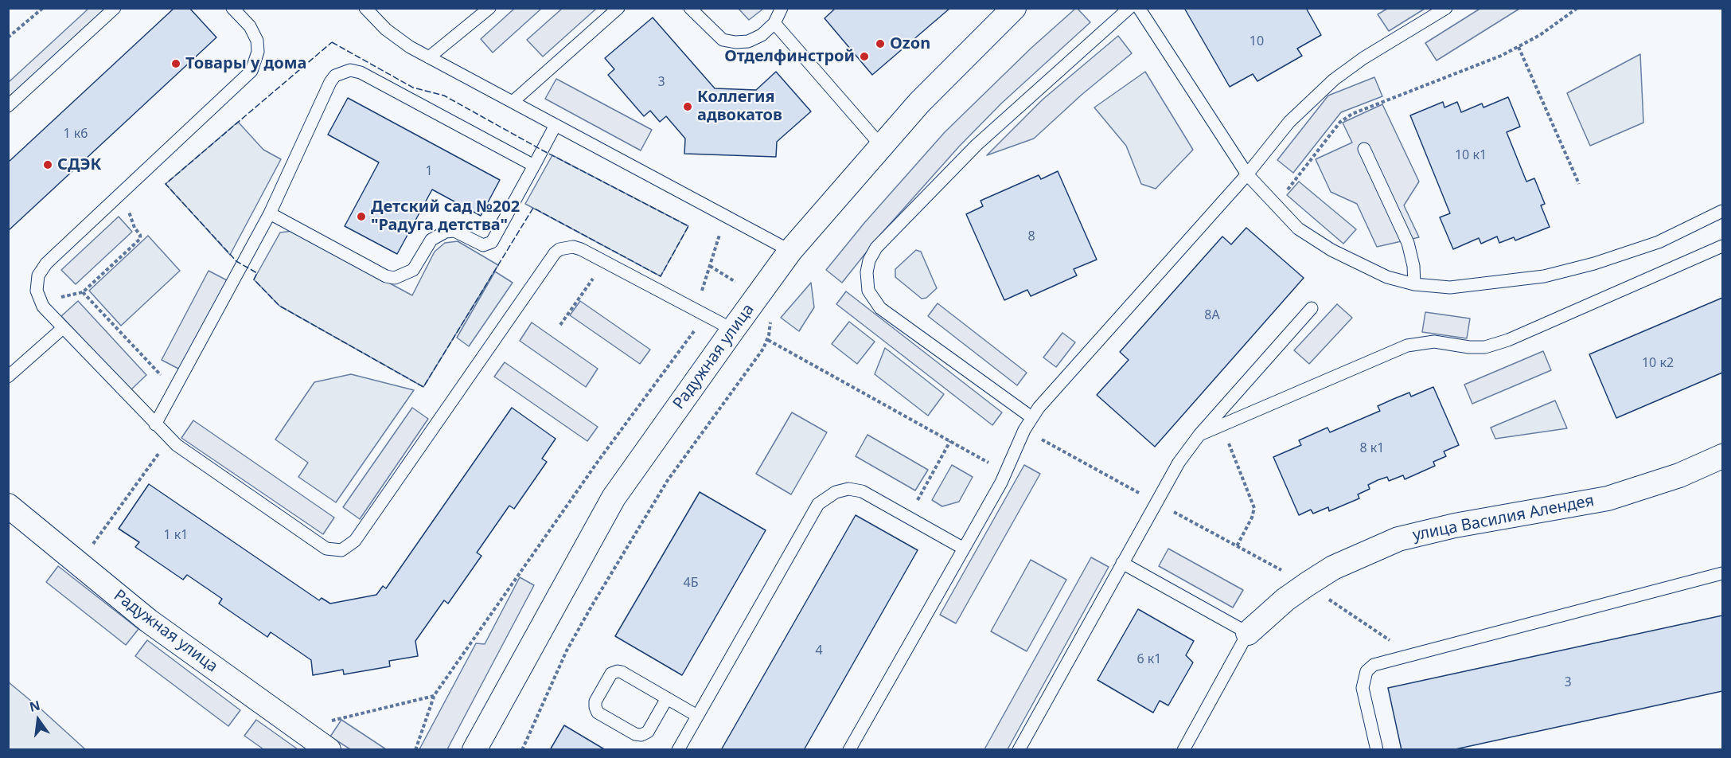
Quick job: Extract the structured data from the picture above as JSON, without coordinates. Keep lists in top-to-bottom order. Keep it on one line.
{"streets":{"street":["Радужная улица","улица Василия Алендея"]},"places":["Ozon","Отделфинстрой","Товары у дома","Коллегия адвокатов","СДЭК","Детский сад №202 \"Радуга детства\""],"house_numbers":["10","3","1 к6","10 к1","1","8","8А","10 к2","8 к1","1 к1","4Б","4","6 к1","3"],"north":"top"}
